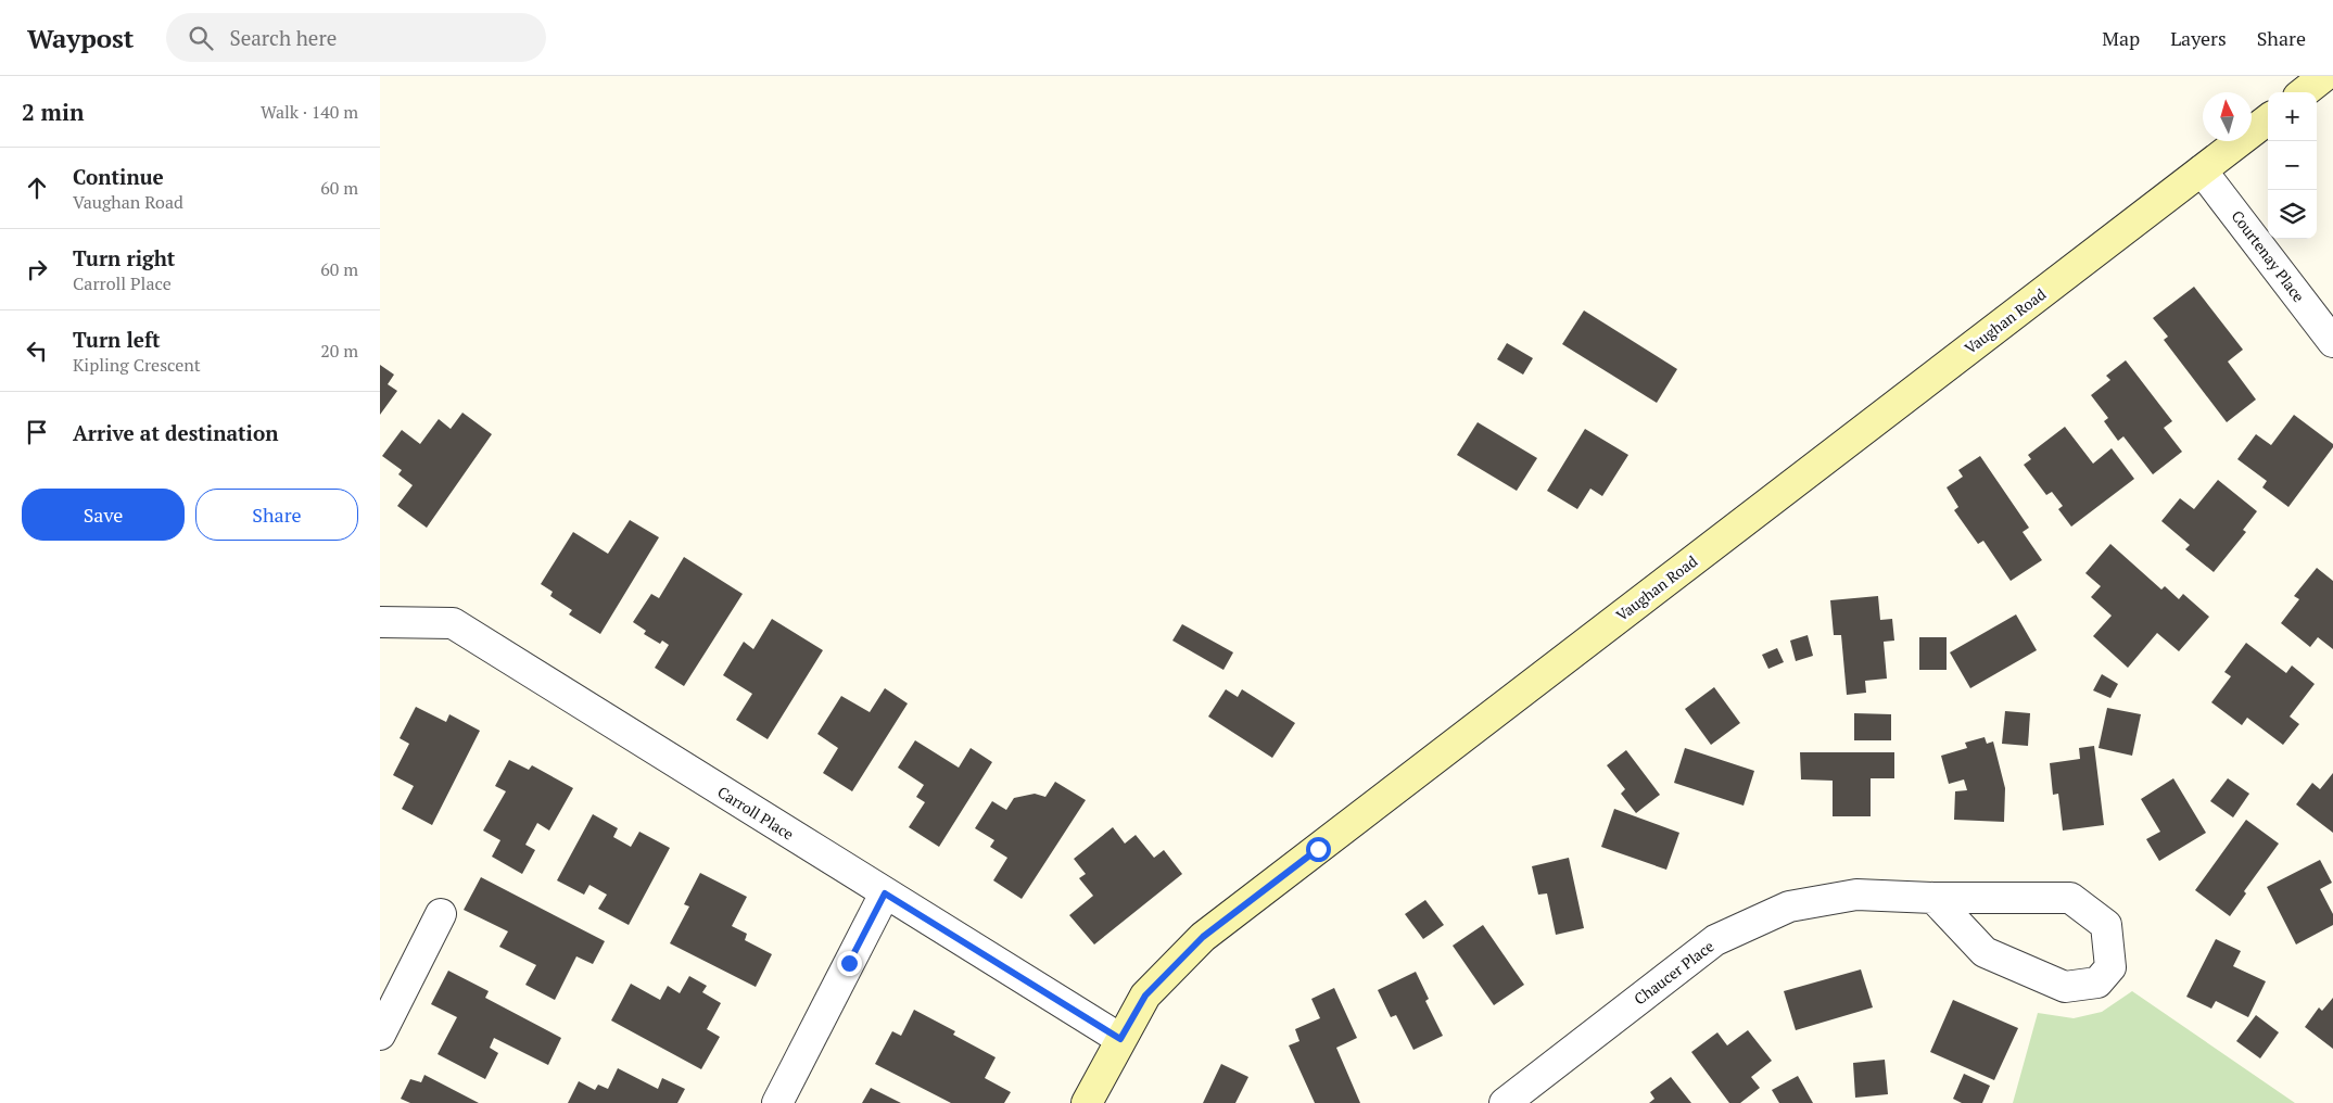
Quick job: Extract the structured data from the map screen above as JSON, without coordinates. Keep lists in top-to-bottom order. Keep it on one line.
{"streets":{"street":["Courtenay Place","Vaughan Road","Carroll Place","Chaucer Place"]},"crossings":[["Courtenay Place","Vaughan Road"],["Vaughan Road","Carroll Place"]],"north":"top","page":{"header":"Waypost","search":"Search here","nav":["Map","Layers","Share"],"heading":["2 min","Walk · 140 m"],"map_buttons":["+","−"],"list":[["Continue","Vaughan Road","60 m"],["Turn right","Carroll Place","60 m"],["Turn left","Kipling Crescent","20 m"],"Arrive at destination"],"buttons":["Save","Share"]}}
